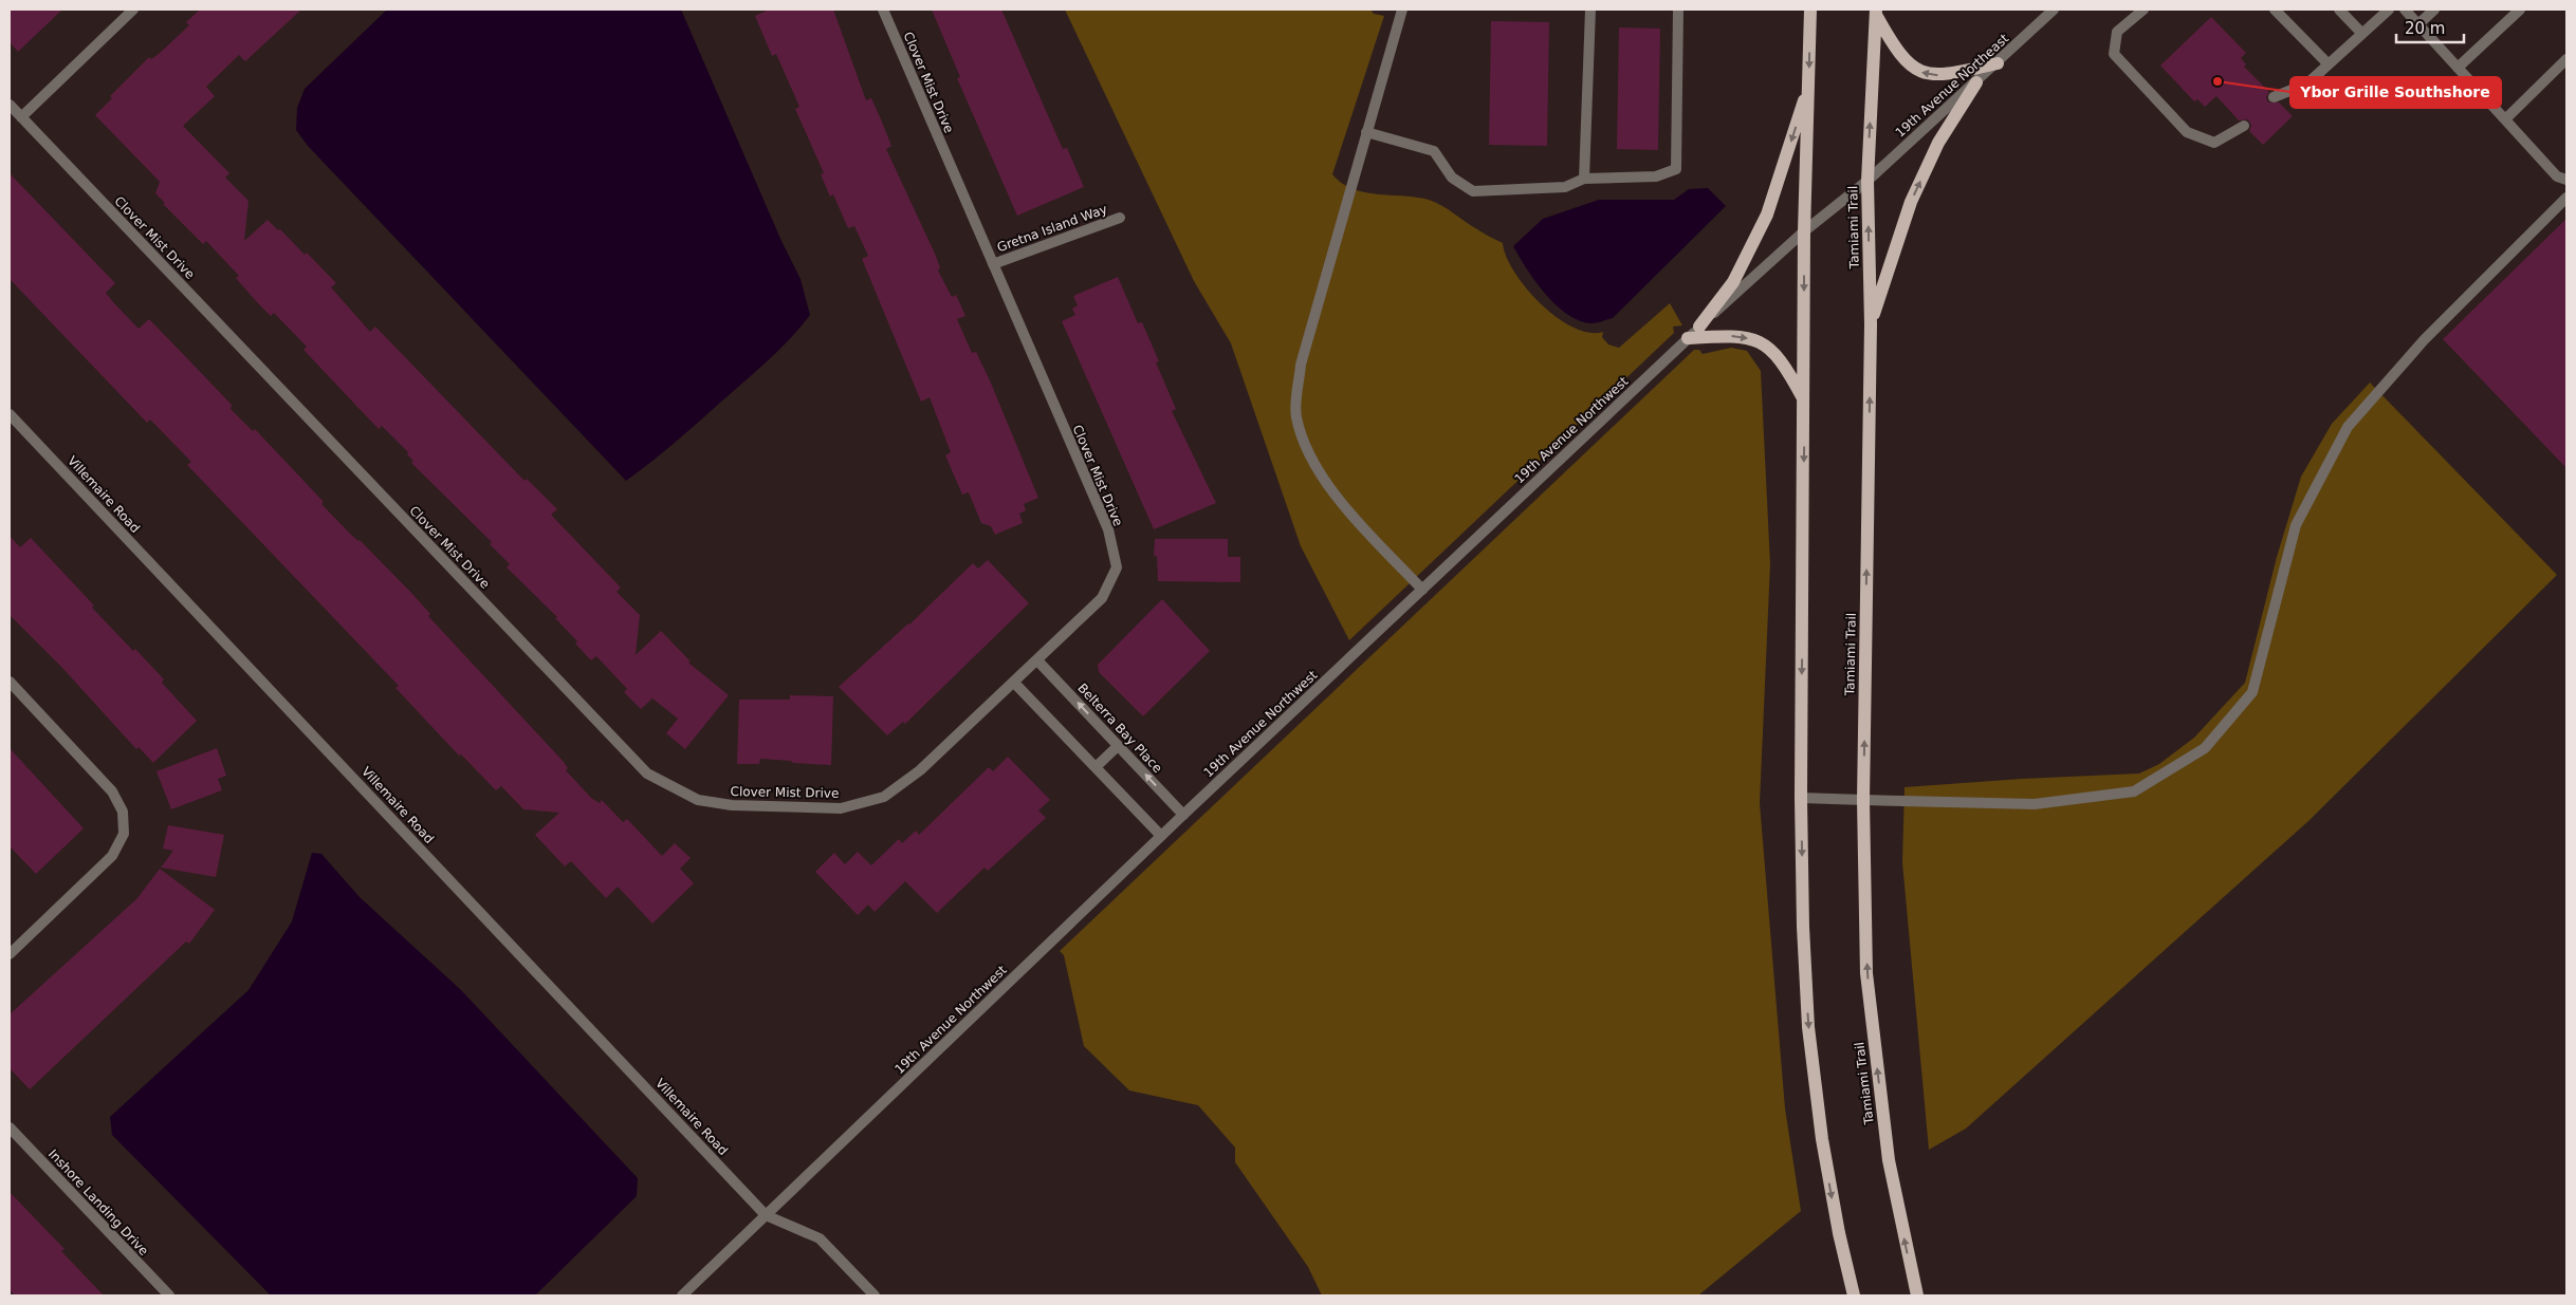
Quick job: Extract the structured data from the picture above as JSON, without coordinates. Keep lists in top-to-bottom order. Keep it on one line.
{"streets":{"main road":["Tamiami Trail"],"street":["Clover Mist Drive","19th Avenue Northeast","Gretna Island Way","19th Avenue Northwest","Villemaire Road","Belterra Bay Place","Inshore Landing Drive"]},"crossings":[["Clover Mist Drive","Gretna Island Way"],["Clover Mist Drive","Belterra Bay Place"],["19th Avenue Northeast","Tamiami Trail"],["19th Avenue Northeast","19th Avenue Northwest"],["Tamiami Trail","19th Avenue Northwest"],["19th Avenue Northwest","Villemaire Road"],["19th Avenue Northwest","Belterra Bay Place"]],"places":["Ybor Grille Southshore"],"scale_bar":"20 m"}
